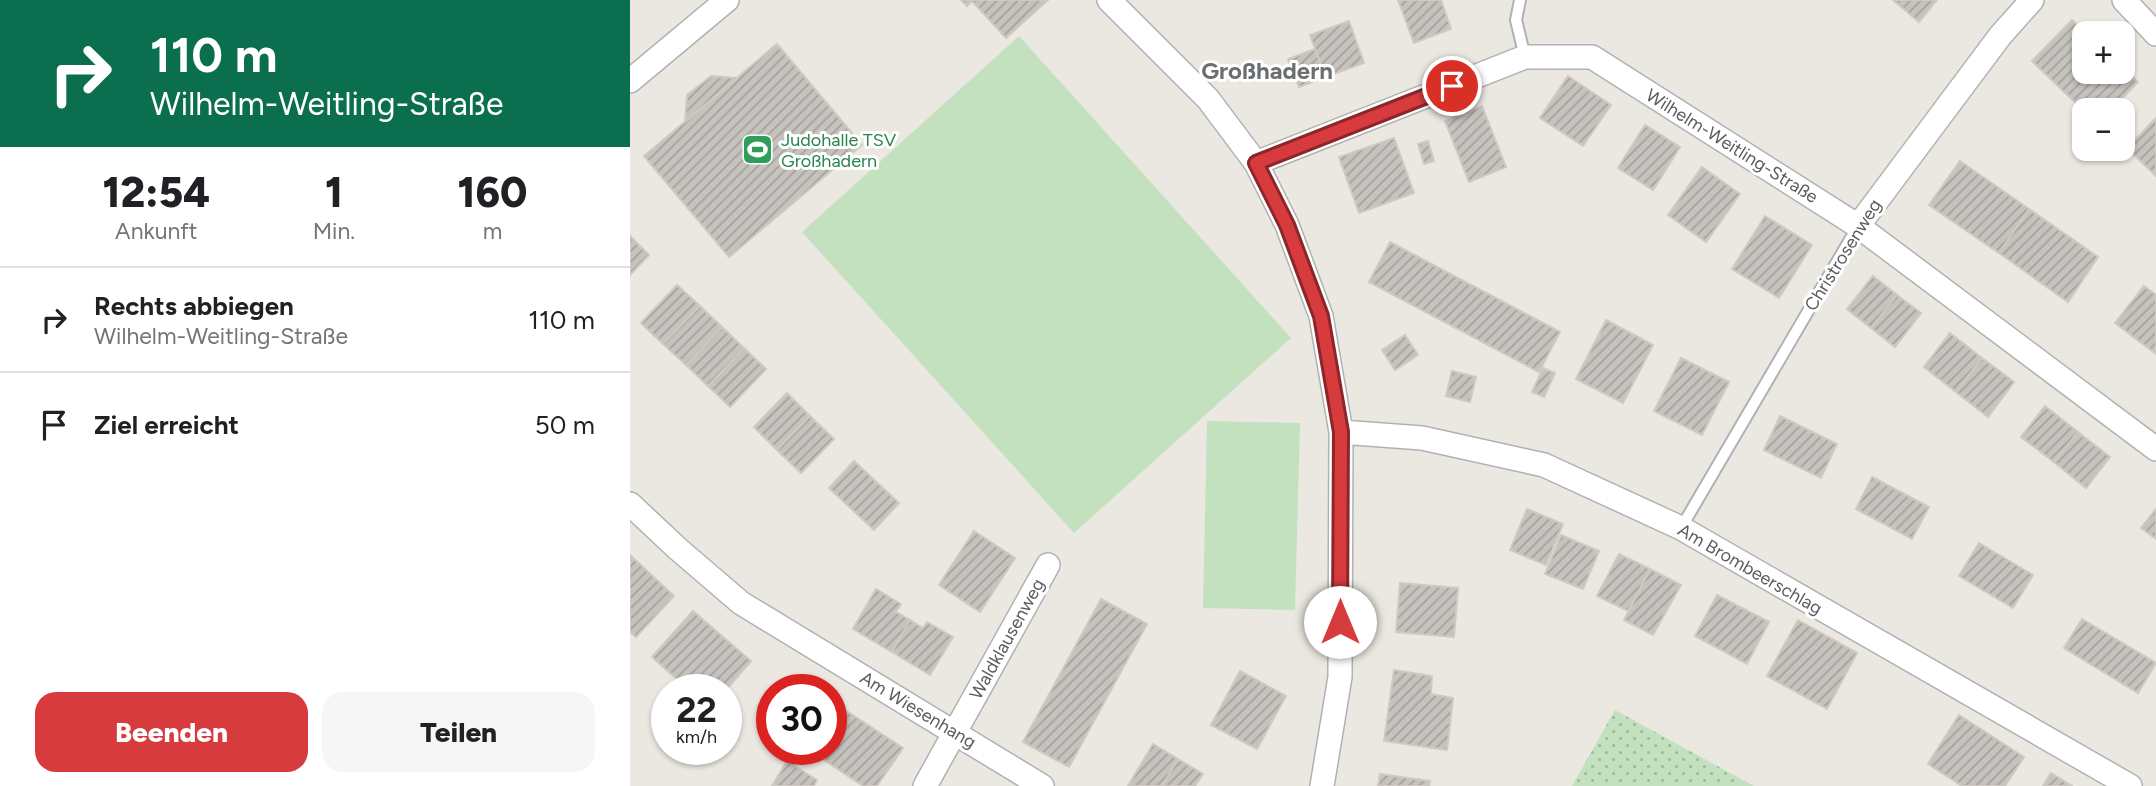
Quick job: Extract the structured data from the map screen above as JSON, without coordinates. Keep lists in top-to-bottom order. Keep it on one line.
{"streets":{"street":["Wilhelm-Weitling-Straße","Christrosenweg","Am Brombeerschlag","Waldklausenweg","Am Wiesenhang"]},"crossings":[["Wilhelm-Weitling-Straße","Christrosenweg"],["Christrosenweg","Am Brombeerschlag"],["Waldklausenweg","Am Wiesenhang"]],"districts":["Großhadern"],"places":{"sports":["Judohalle TSV Großhadern"]},"page":{"turn":["110 m","Wilhelm-Weitling-Straße"],"map_buttons":["+","−"],"eta":["12:54","Ankunft","1","Min.","160","m"],"list":[{"name":"Rechts abbiegen","note":"Wilhelm-Weitling-Straße","value":"110 m"},{"name":"Ziel erreicht","value":"50 m"}],"speed":"22 km/h","limit":"30","buttons":["Beenden","Teilen"]}}
